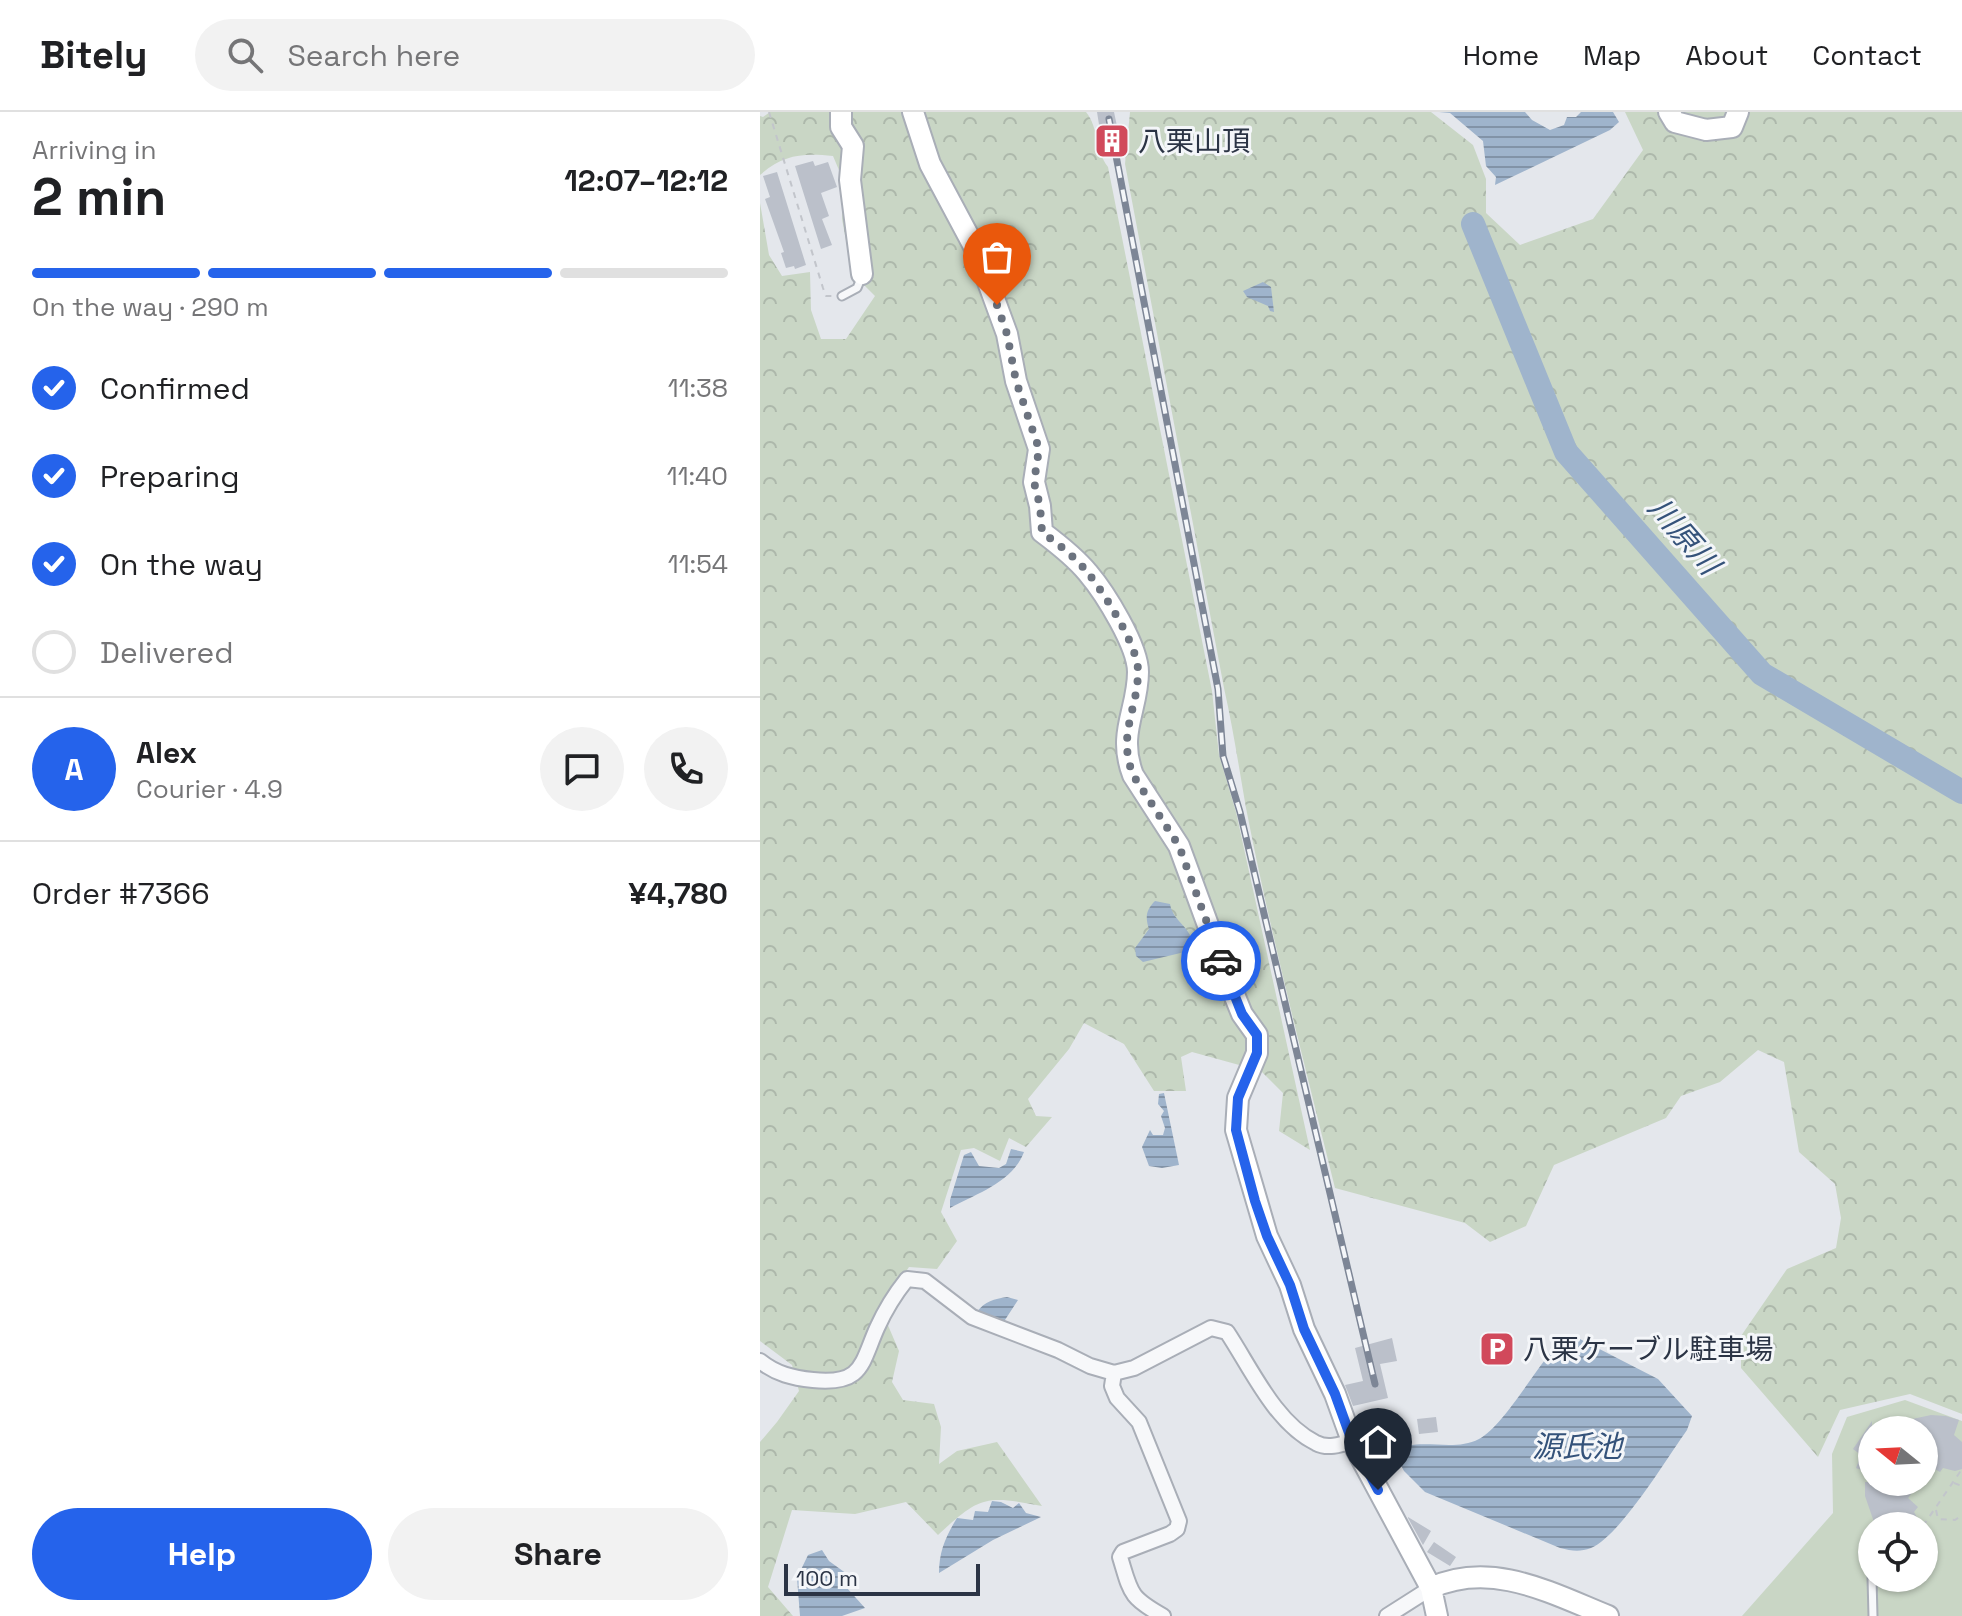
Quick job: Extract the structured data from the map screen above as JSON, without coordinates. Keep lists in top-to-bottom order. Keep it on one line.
{"water":["川原川","源氏池"],"places":{"building":["八栗山頂"],"parking":["八栗ケーブル駐車場"]},"scale_bar":"100 m","north":"left","page":{"header":"Bitely","search":"Search here","nav":["Home","Map","About","Contact"],"heading":["2 min","Arriving in","12:07–12:12"],"panel":["Alex","Courier · 4.9","Order #7366","¥4,780"],"bar":"On the way · 290 m","list":[["Confirmed","11:38"],["Preparing","11:40"],["On the way","11:54"],"Delivered"],"round":"A","buttons":["Help","Share"],"scale":"100 m"}}
